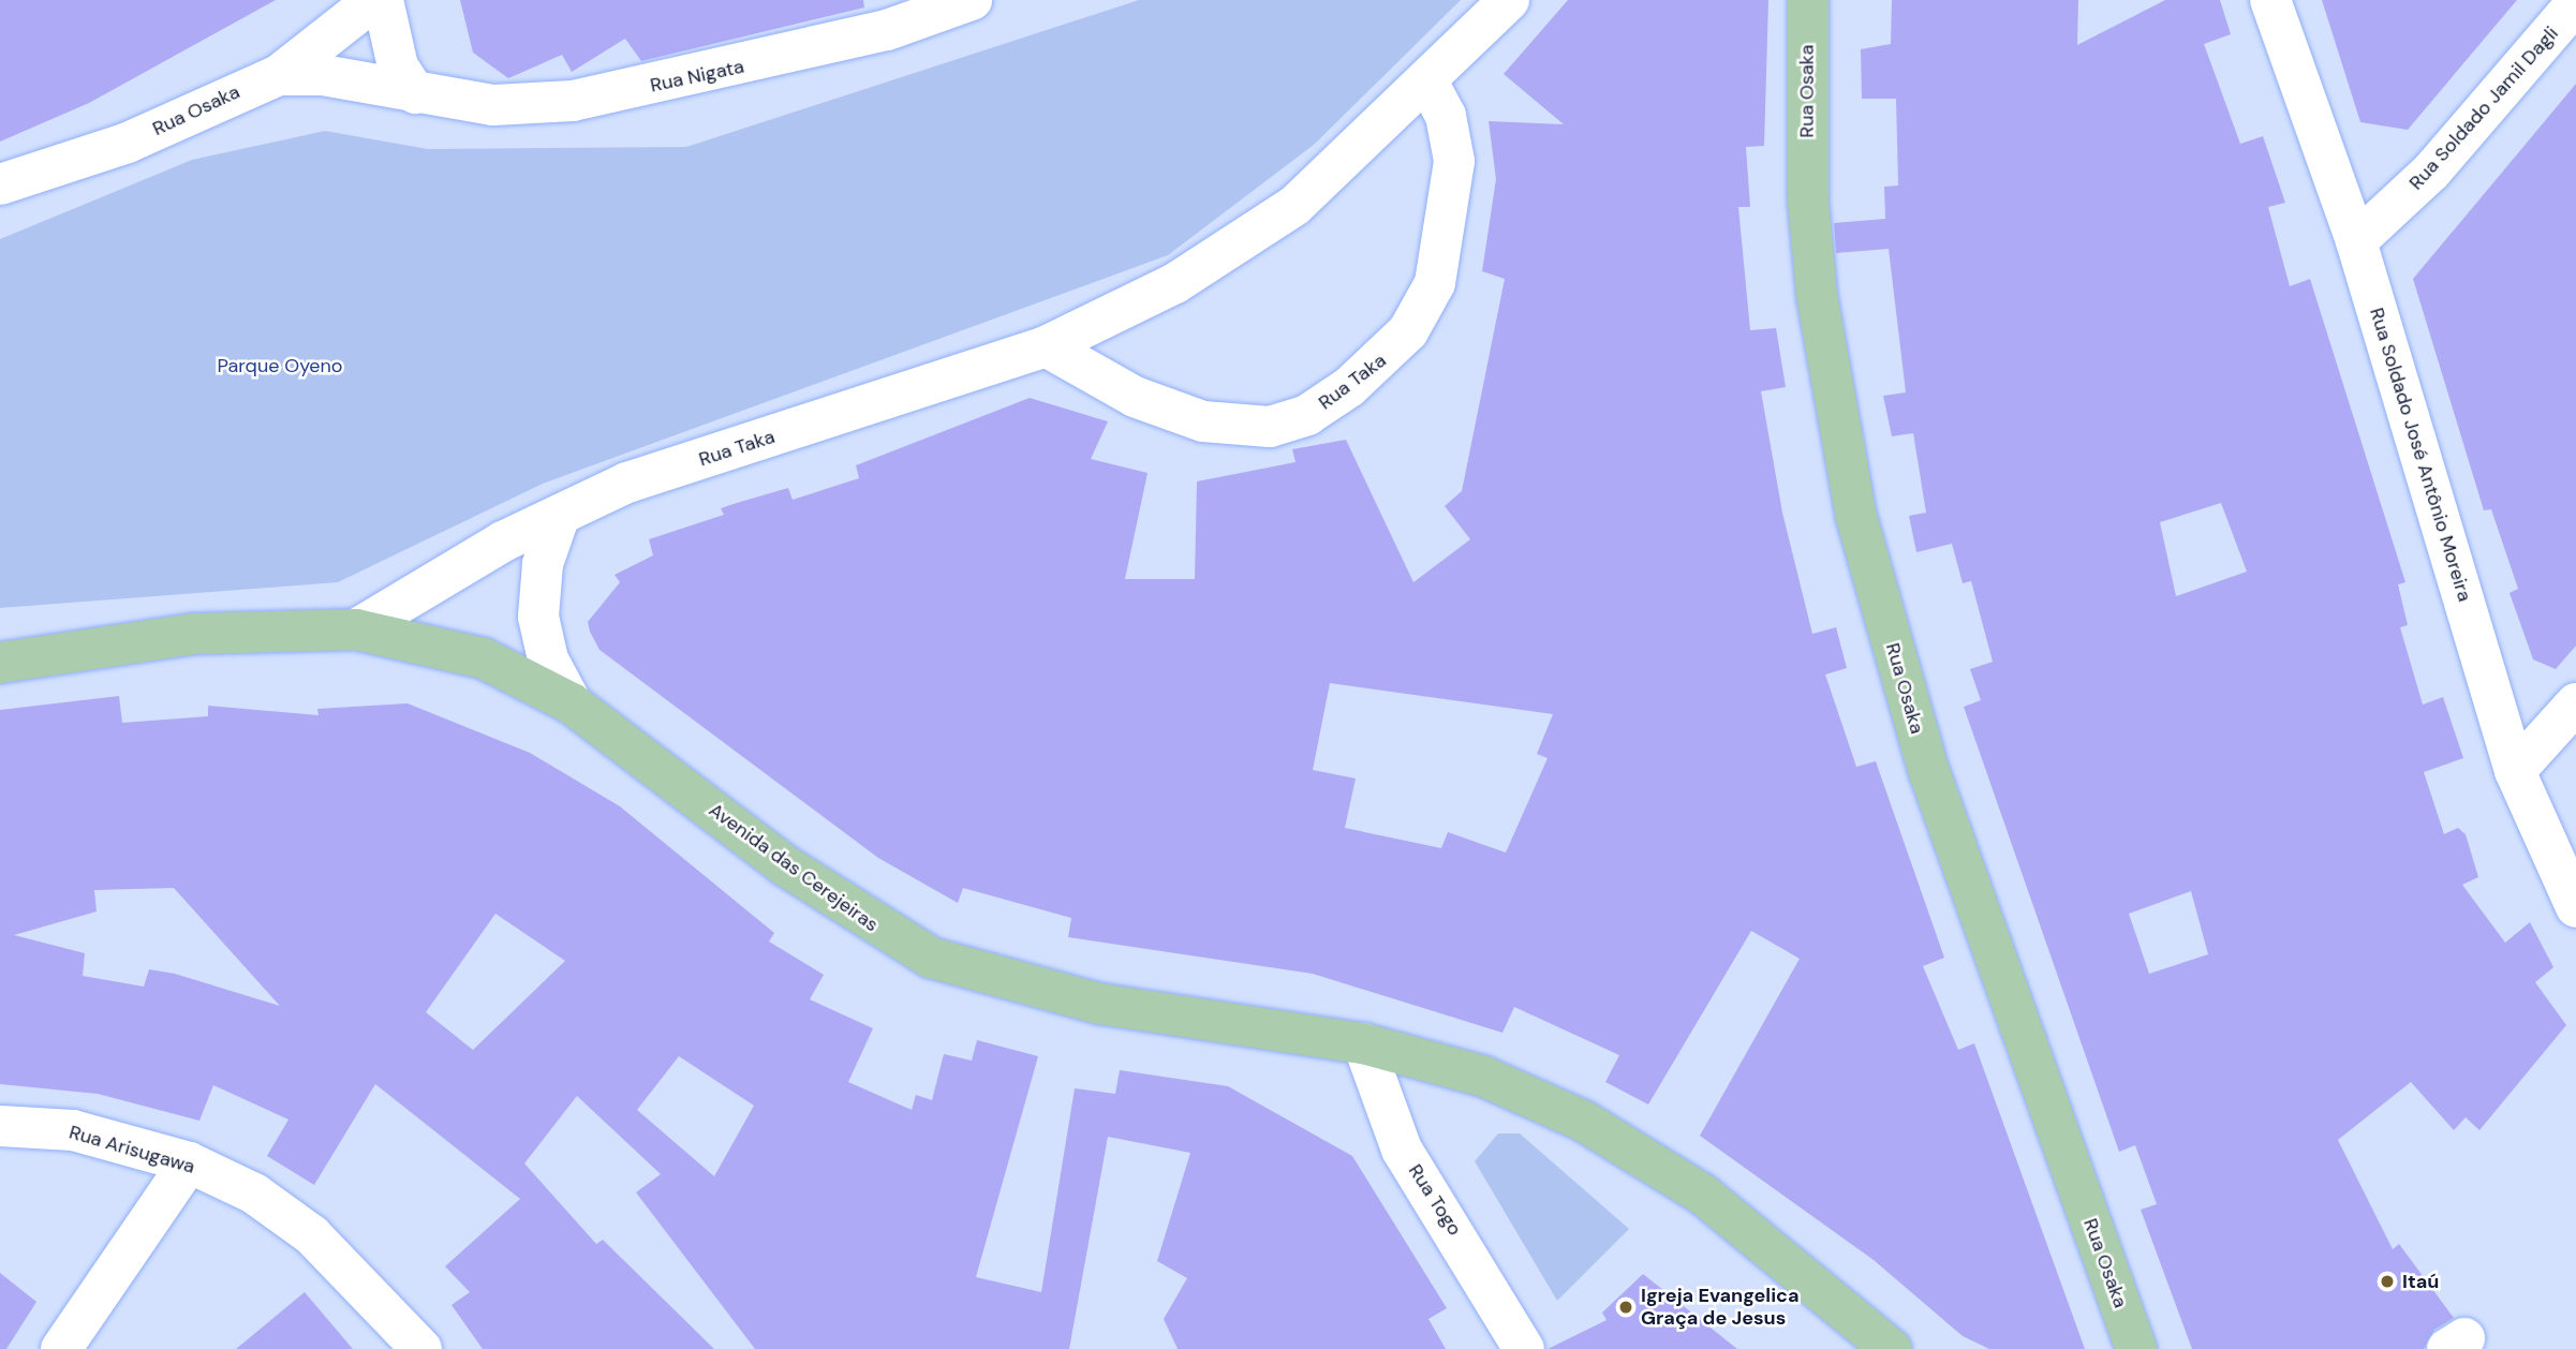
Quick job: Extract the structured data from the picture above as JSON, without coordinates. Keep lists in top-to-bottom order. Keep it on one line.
{"streets":{"main road":["Rua Osaka","Avenida das Cerejeiras"],"street":["Rua Nigata","Rua Soldado Jamil Dagli","Rua Taka","Rua Soldado José Antônio Moreira","Rua Arisugawa","Rua Togo"]},"crossings":[["Rua Nigata","Rua Osaka"],["Rua Soldado Jamil Dagli","Rua Soldado José Antônio Moreira"],["Rua Taka","Avenida das Cerejeiras"],["Avenida das Cerejeiras","Rua Togo"]],"parks":["Parque Oyeno"],"places":["Itaú","Igreja Evangelica Graça de Jesus"]}
